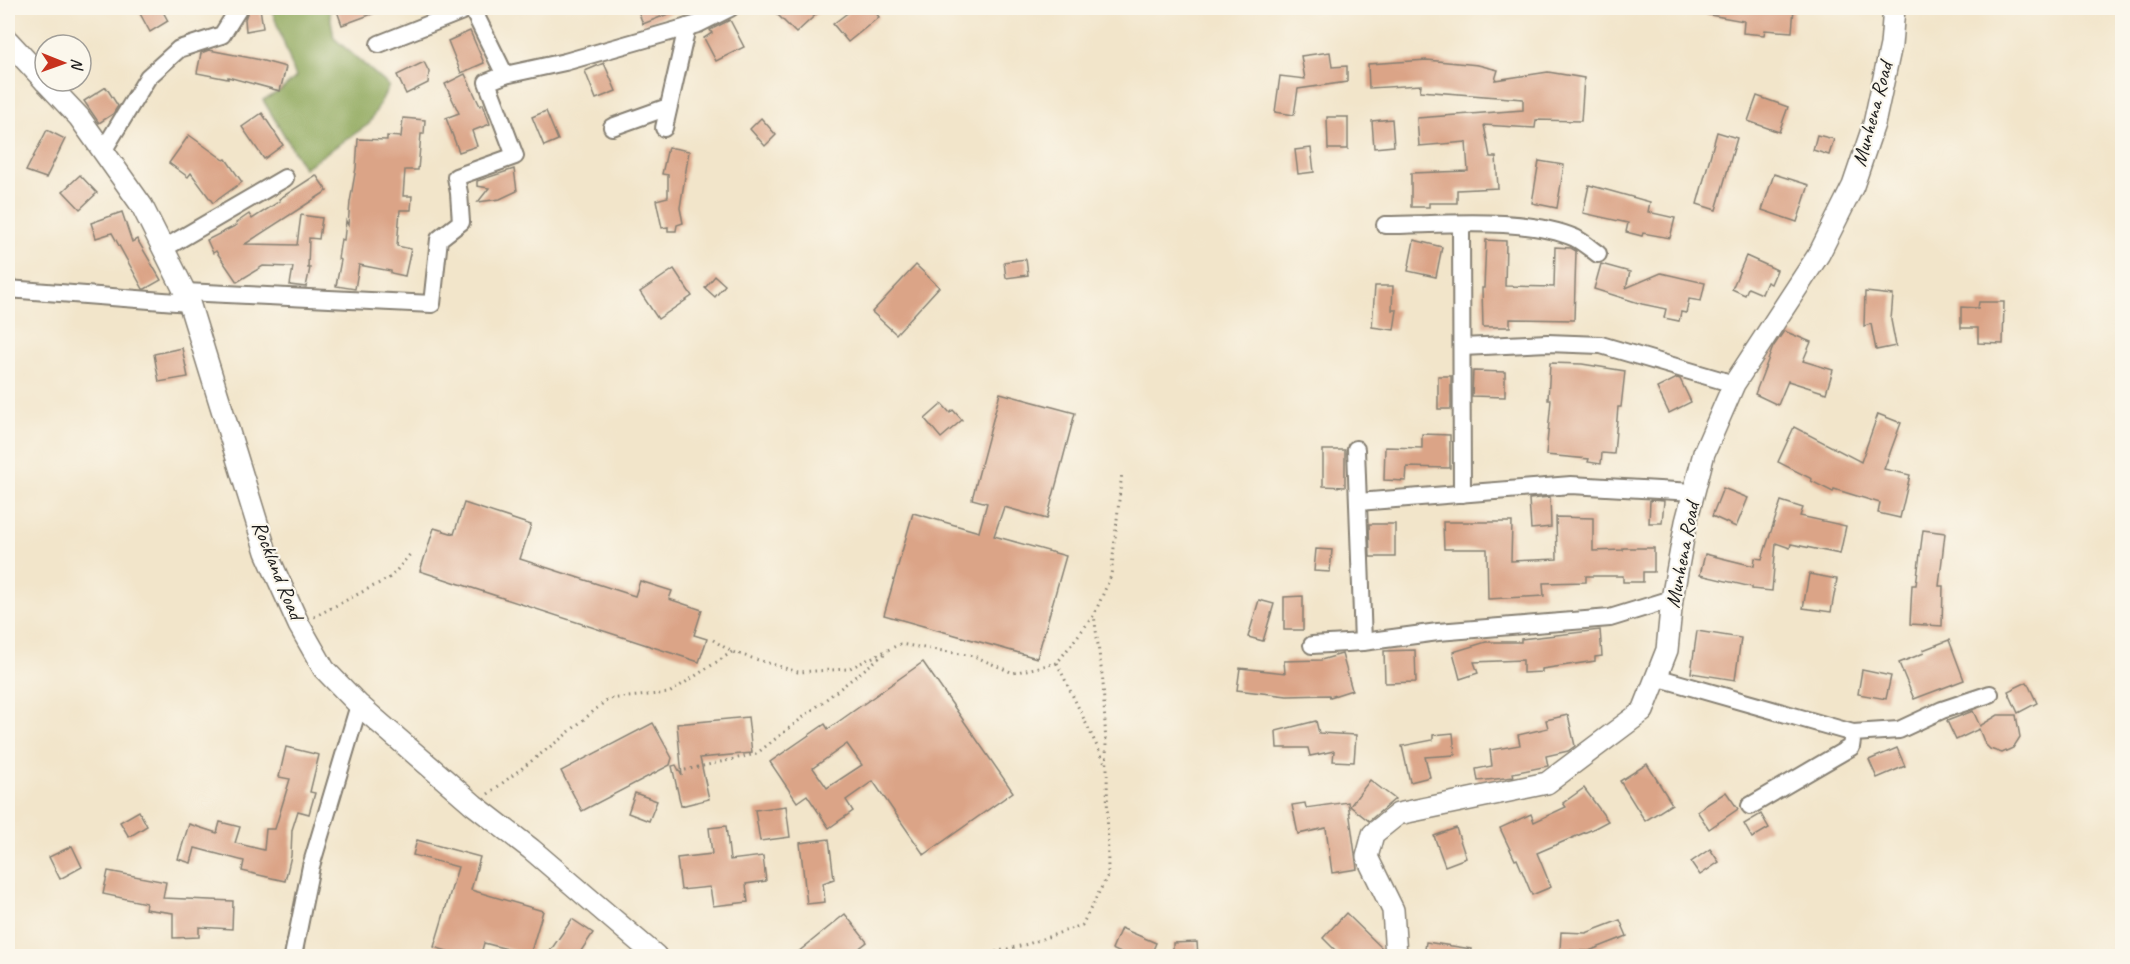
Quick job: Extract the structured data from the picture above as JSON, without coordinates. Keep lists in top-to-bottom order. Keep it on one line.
{"streets":{"street":["Munhena Road","Rockland Road"]},"north":"right"}
